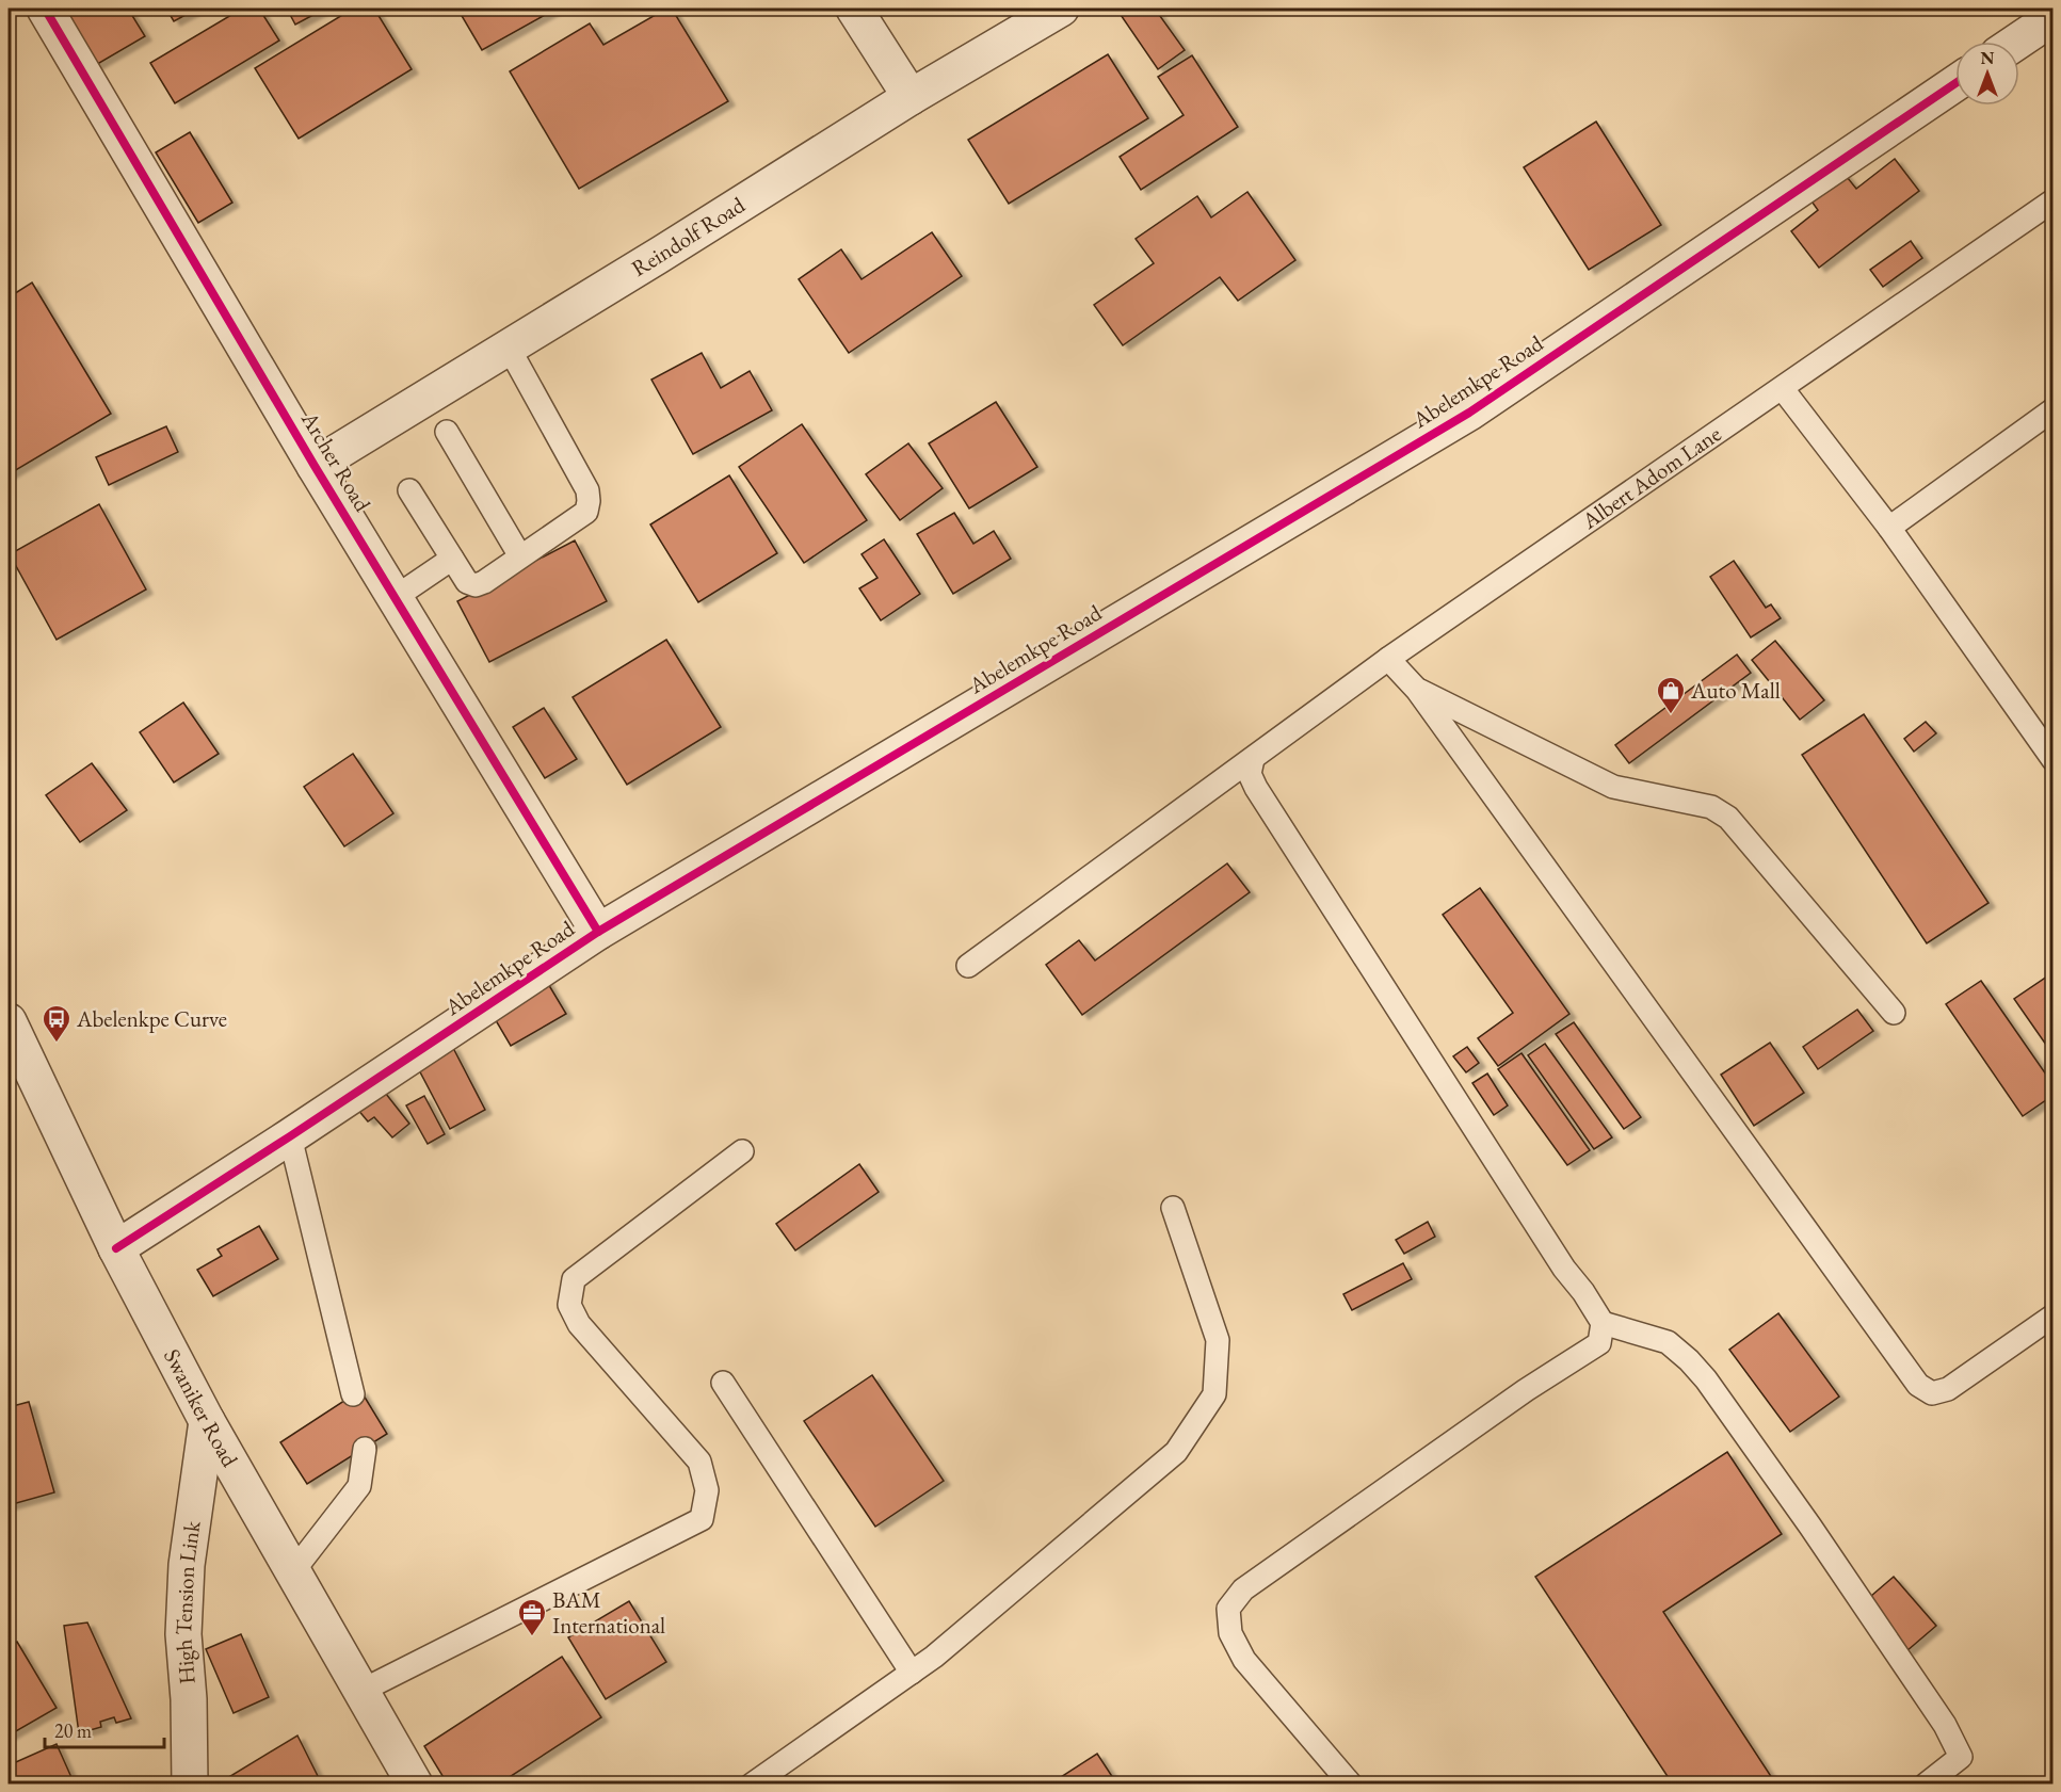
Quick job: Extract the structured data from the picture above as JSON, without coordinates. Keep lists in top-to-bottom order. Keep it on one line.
{"streets":{"street":["Reindolf Road","Abelemkpe Road","Archer Road","Swaniker Road","High Tension Link"],"lane":["Albert Adom Lane"]},"crossings":[["Reindolf Road","Archer Road"],["Abelemkpe Road","Archer Road"],["Abelemkpe Road","Swaniker Road"],["Swaniker Road","High Tension Link"]],"places":{"shop":["Auto Mall"],"bus stop":["Abelenkpe Curve"],"office":["BAM International"]},"scale_bar":"20 m","north":"top"}
